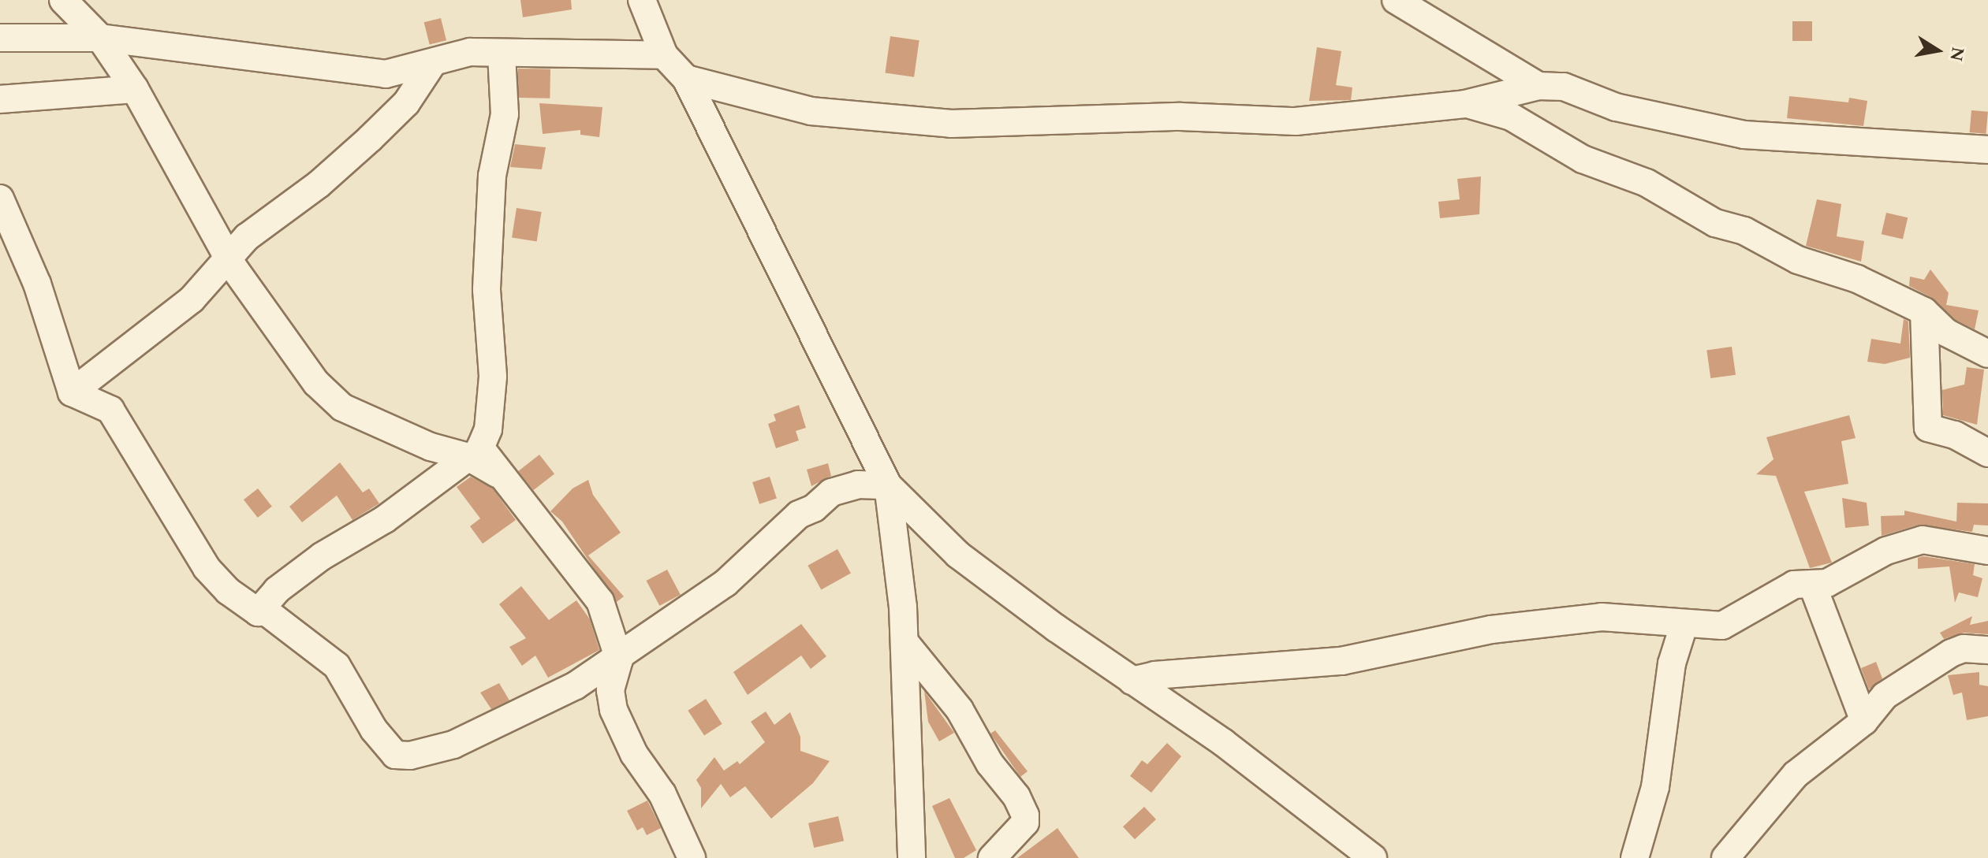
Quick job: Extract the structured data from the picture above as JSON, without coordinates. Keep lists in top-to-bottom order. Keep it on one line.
{"north":"right"}
